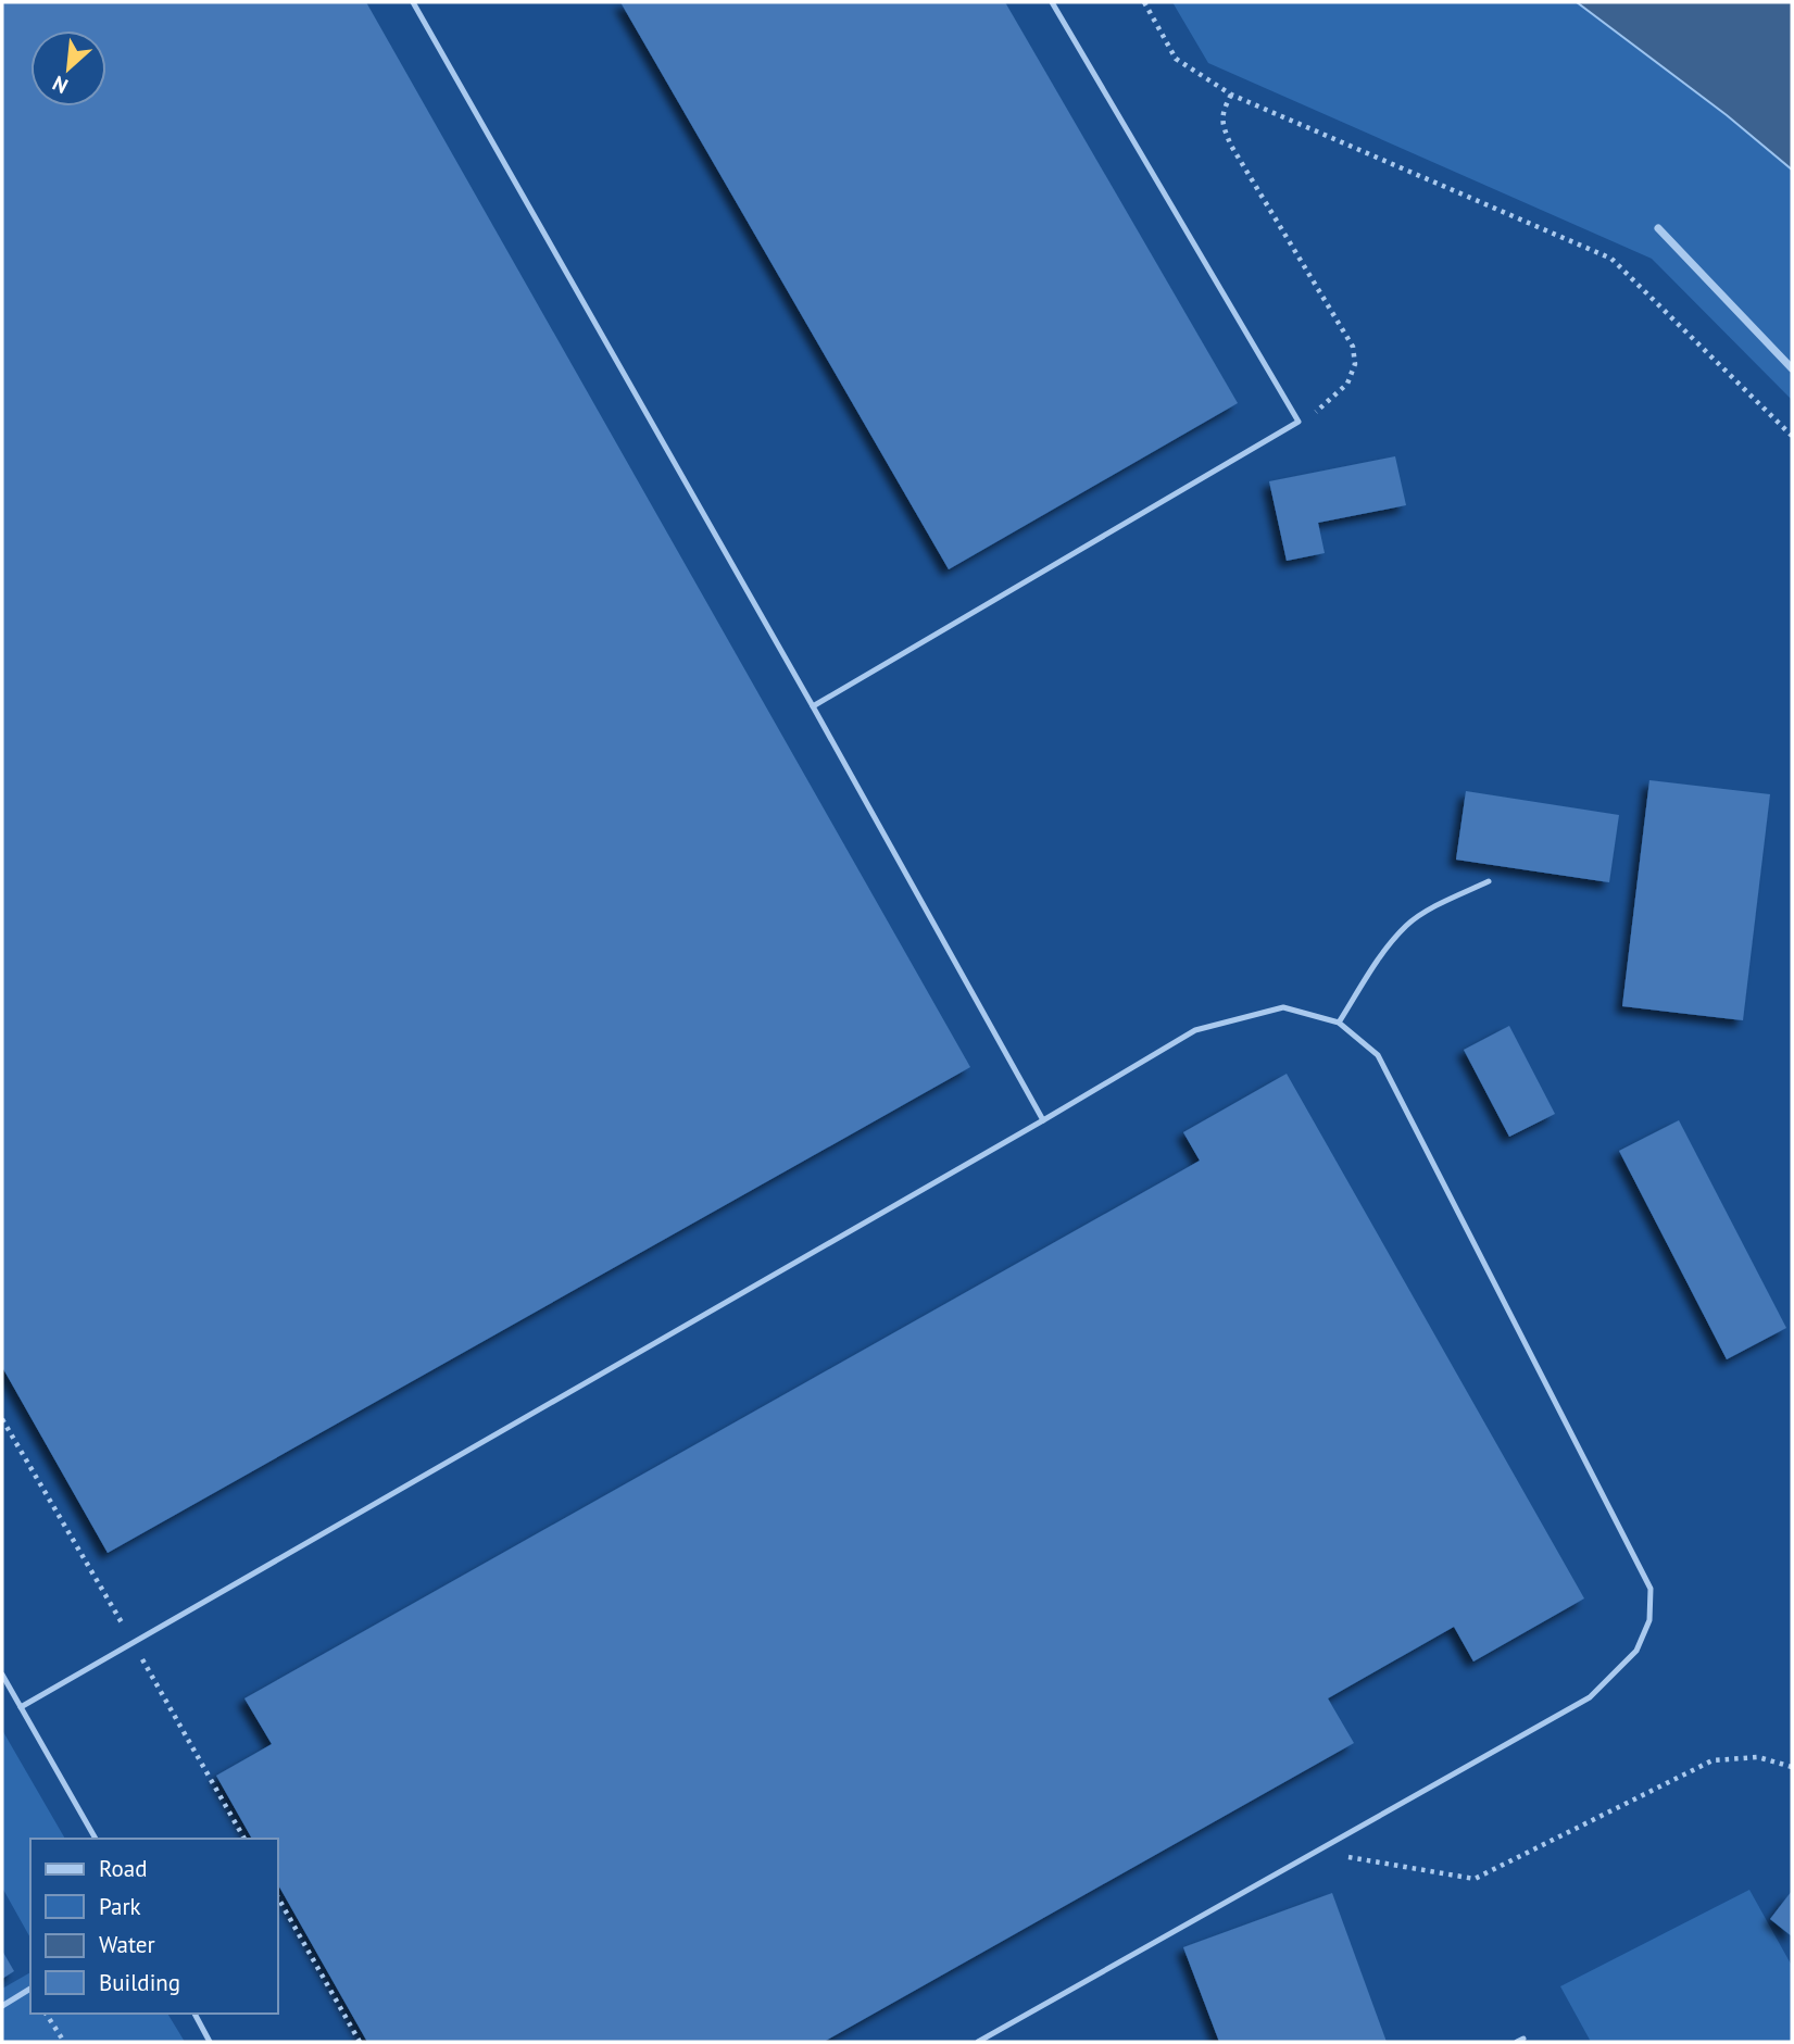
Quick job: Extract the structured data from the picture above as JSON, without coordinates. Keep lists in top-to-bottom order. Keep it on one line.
{"legend":["Road","Park","Water","Building"],"north":"bottom left"}
